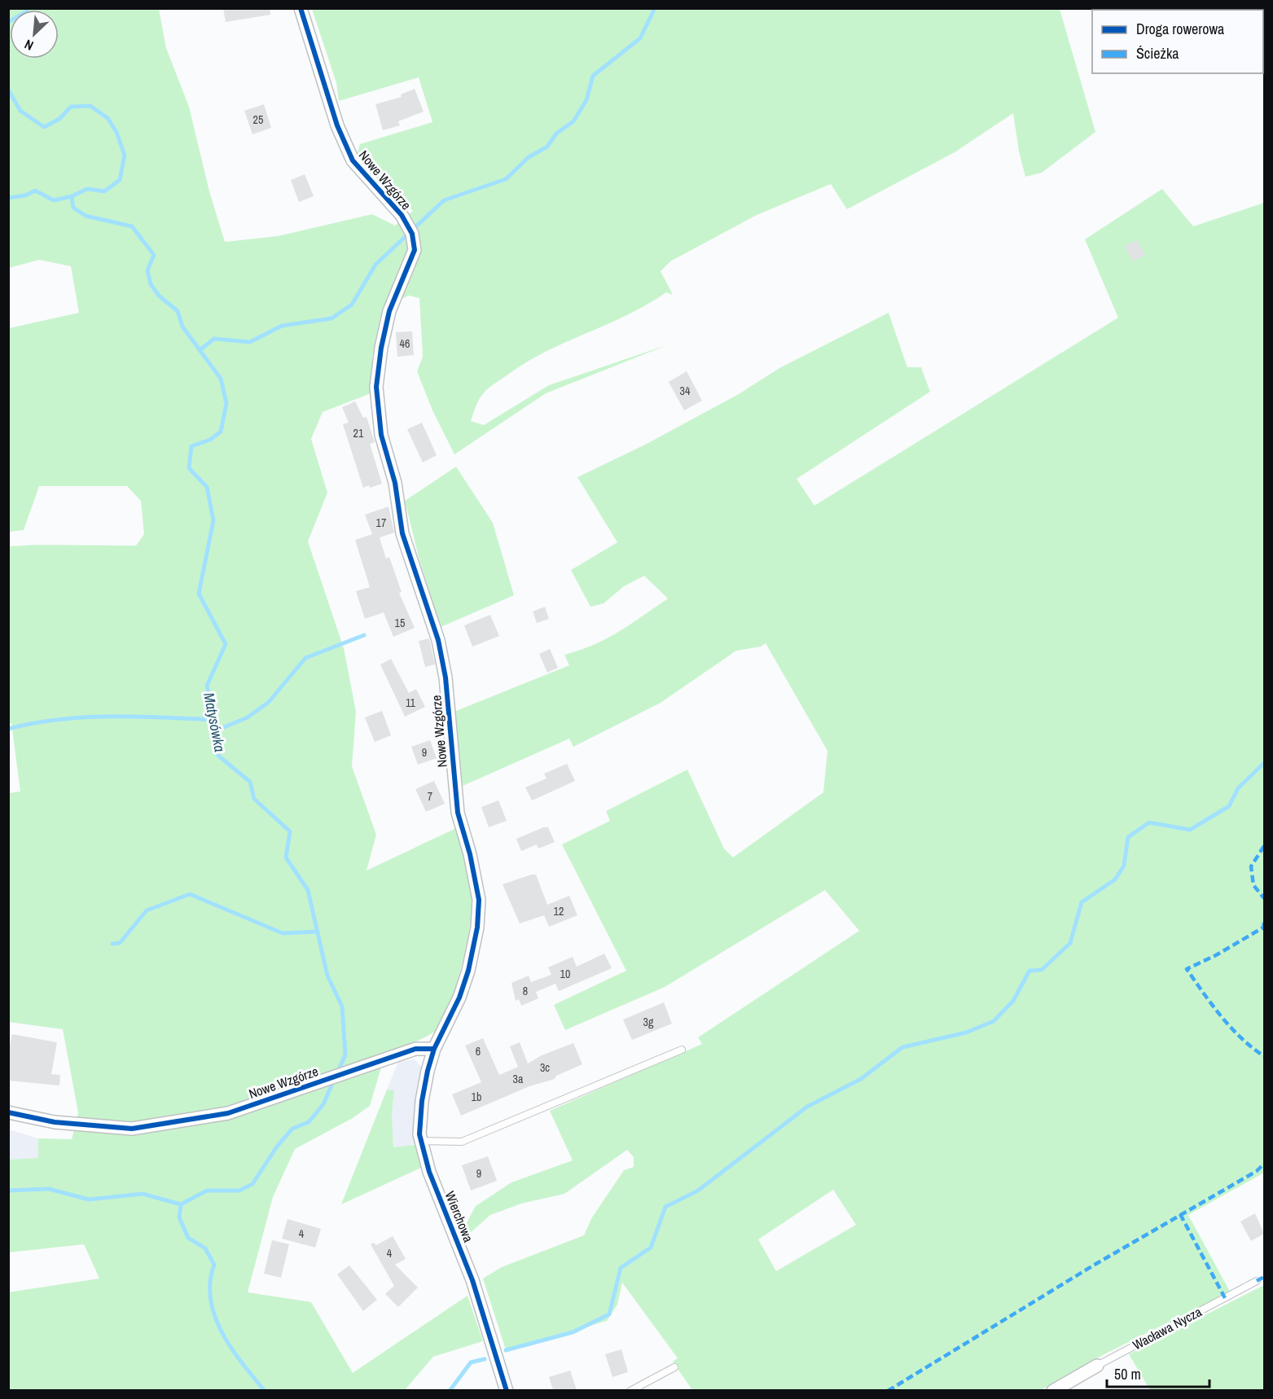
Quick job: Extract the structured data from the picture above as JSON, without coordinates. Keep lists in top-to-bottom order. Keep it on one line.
{"streets":{"street":["Nowe Wzgórze","Wierchowa","Wacława Nycza"]},"crossings":[["Nowe Wzgórze","Wierchowa"]],"water":["Matysówka"],"house_numbers":["25","46","34","21","17","15","11","9","7","12","10","8","3g","6","3c","3a","1b","9","4","4"],"legend":["Droga rowerowa","Ścieżka"],"scale_bar":"50 m","north":"bottom left"}
